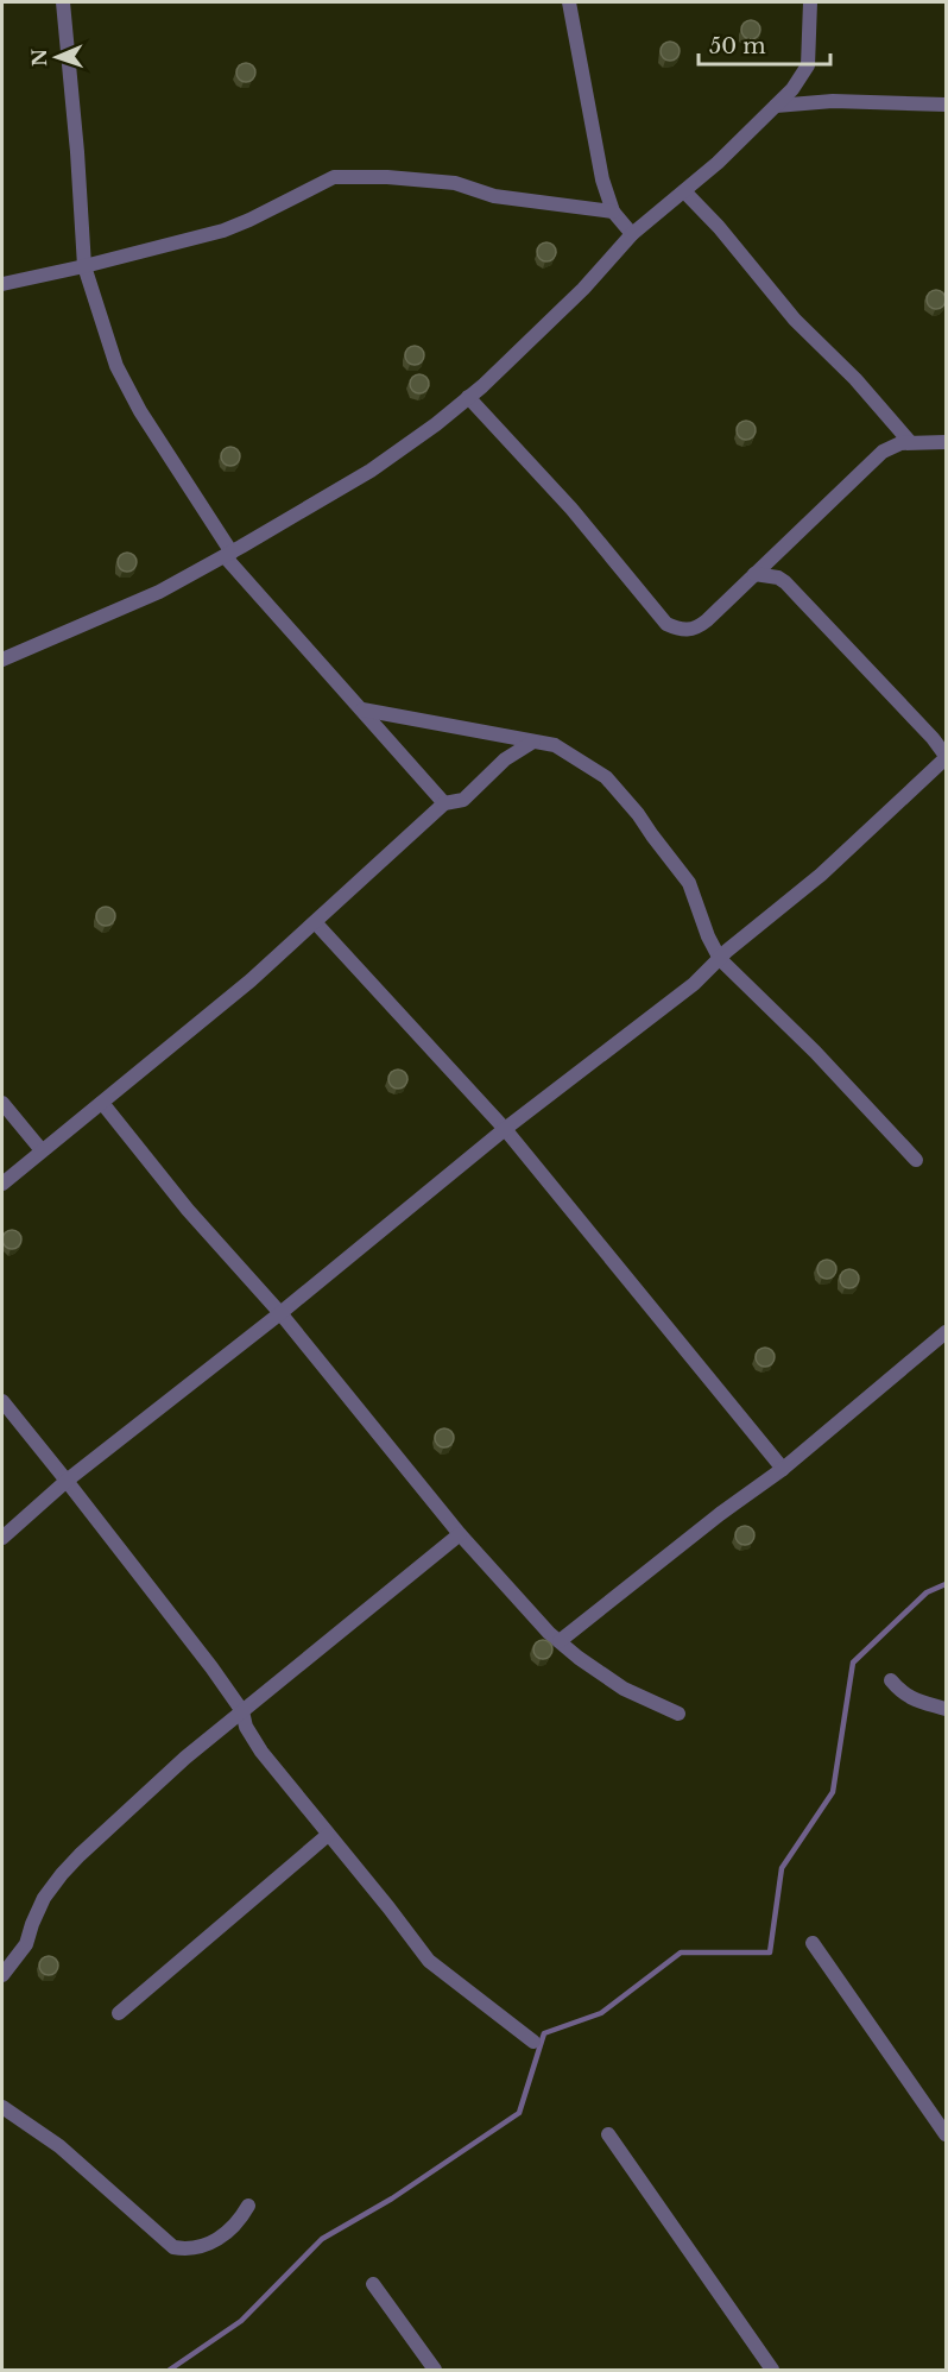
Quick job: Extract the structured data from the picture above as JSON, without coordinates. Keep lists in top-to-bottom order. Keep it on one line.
{"scale_bar":"50 m","north":"left"}
